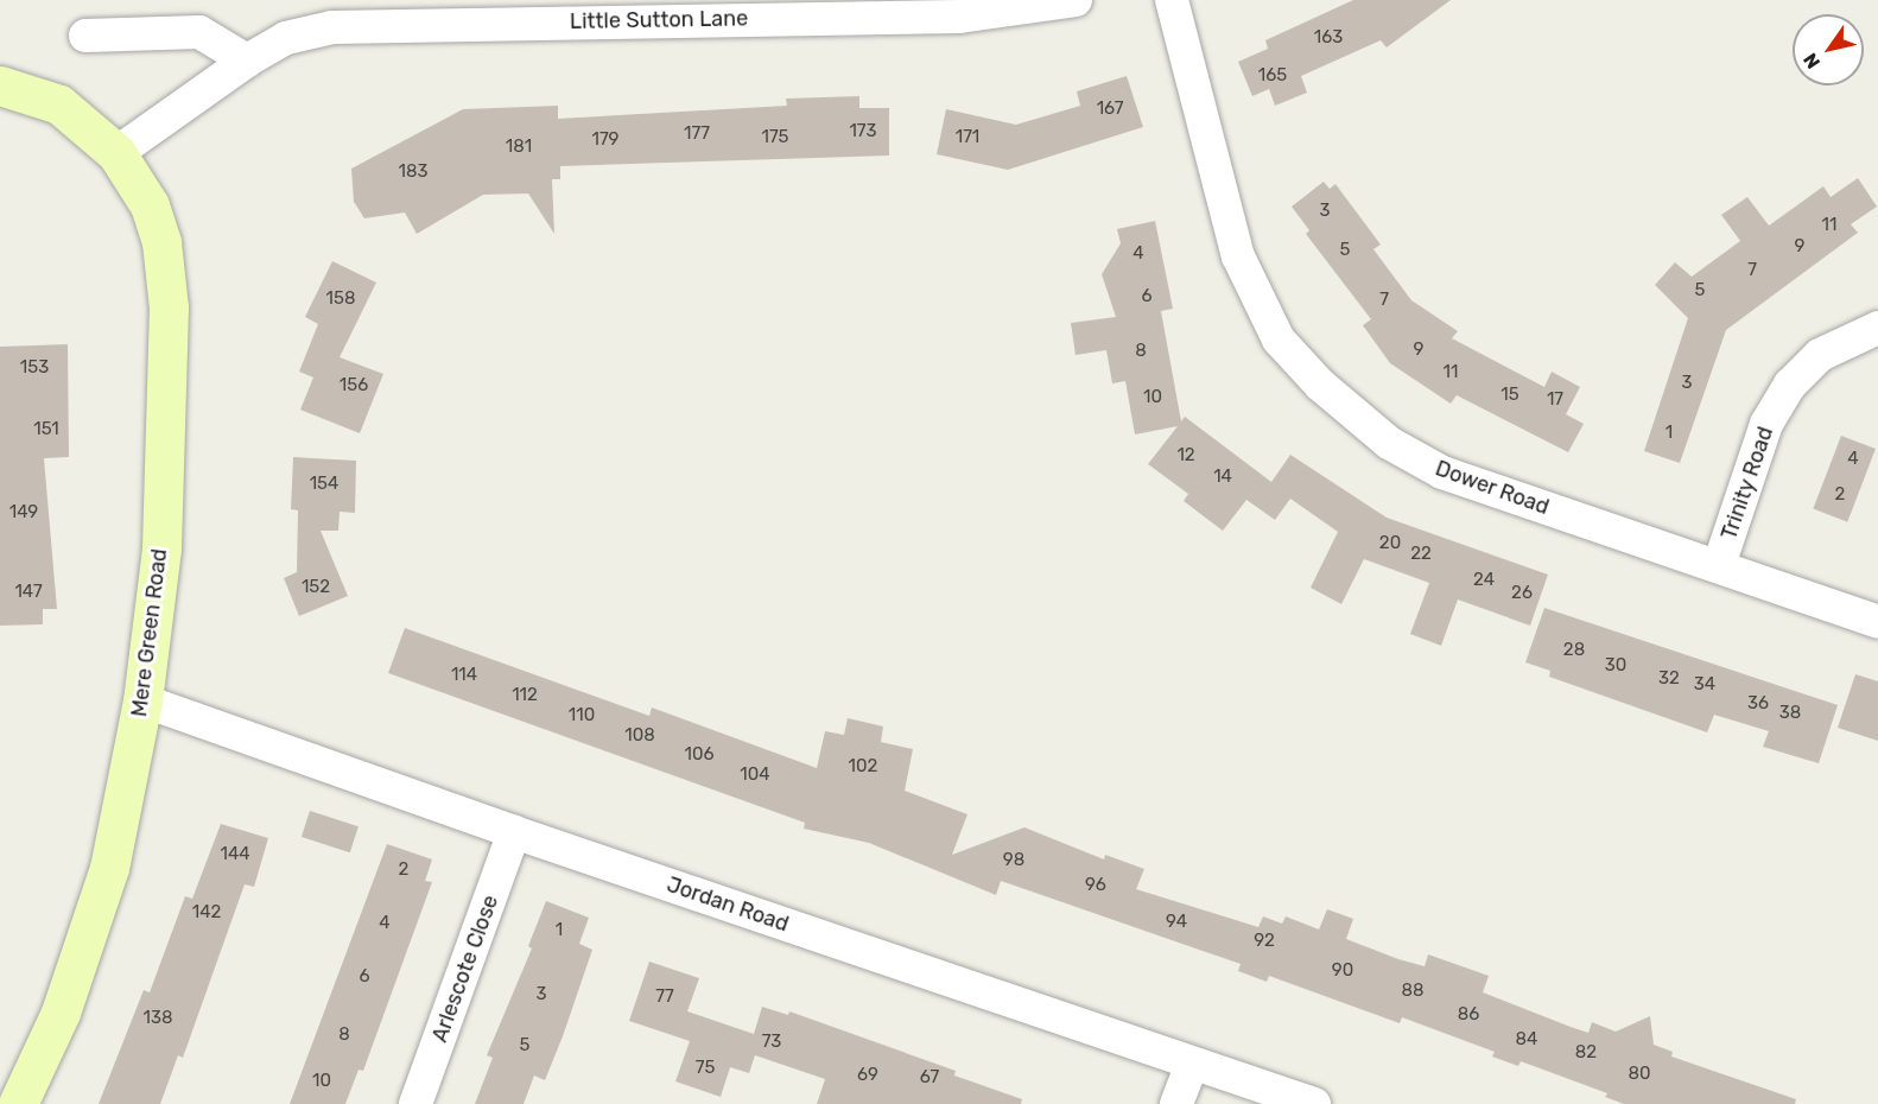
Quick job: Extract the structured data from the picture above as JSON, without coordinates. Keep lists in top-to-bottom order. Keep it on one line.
{"streets":{"main road":["Mere Green Road"],"street":["Little Sutton Lane","Trinity Road","Dower Road","Jordan Road","Arlescote Close"]},"crossings":[["Little Sutton Lane","Mere Green Road"],["Trinity Road","Dower Road"],["Mere Green Road","Jordan Road"],["Jordan Road","Arlescote Close"]],"house_numbers":["163","165","167","173","177","175","171","179","181","183","3","11","9","5","4","7","5","6","158","7","9","8","153","11","3","156","15","10","17","151","1","12","4","14","154","2","149","20","22","24","152","147","26","28","30","114","32","34","112","36","38","110","108","106","102","104","144","98","2","96","142","94","4","1","92","90","6","88","3","77","86","138","8","84","73","5","82","75","80","69","67","10"],"north":"bottom left"}
